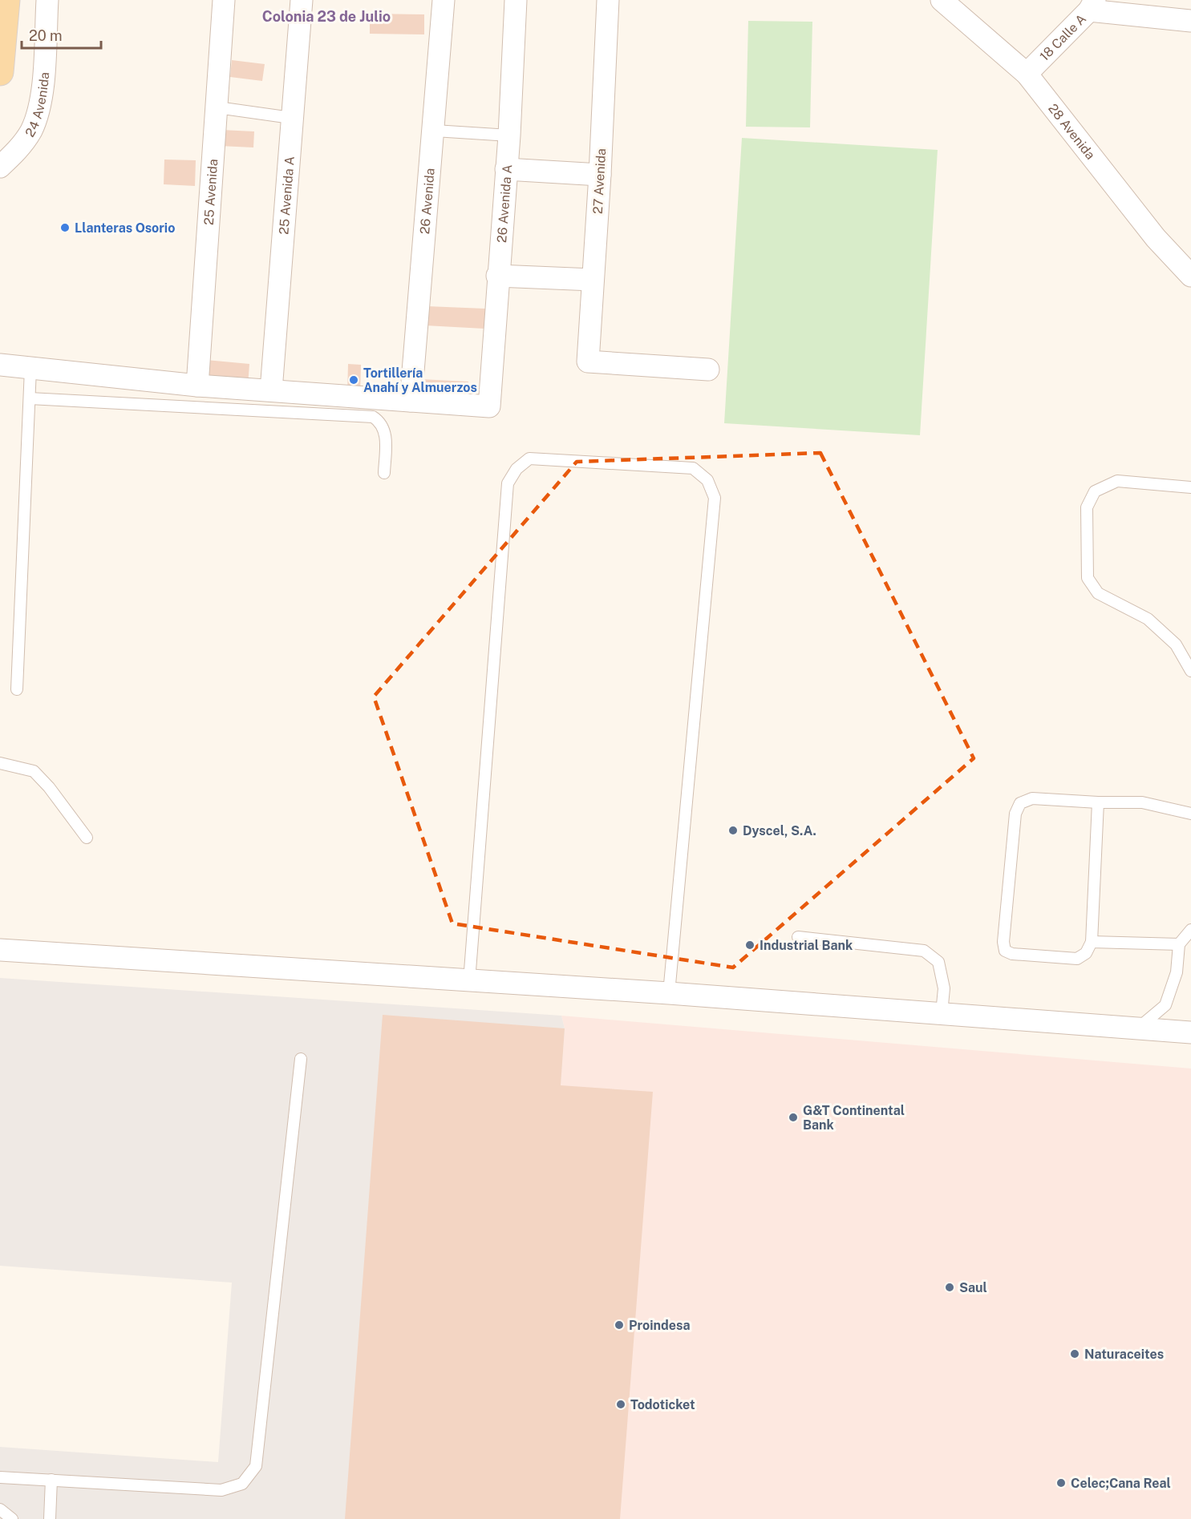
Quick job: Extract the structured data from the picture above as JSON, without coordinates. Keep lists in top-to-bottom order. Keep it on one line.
{"streets":{"street":["18 Calle A","24 Avenida","28 Avenida","27 Avenida","25 Avenida","25 Avenida A","26 Avenida","26 Avenida A"]},"crossings":[["18 Calle A","28 Avenida"],["26 Avenida","26 Avenida A"]],"districts":["Colonia 23 de Julio"],"places":["Llanteras Osorio","Tortillería Anahí y Almuerzos","Dyscel, S.A.","Industrial Bank","G&T Continental Bank","Saul","Proindesa","Naturaceites","Todoticket","Celec;Cana Real"],"scale_bar":"20 m"}
